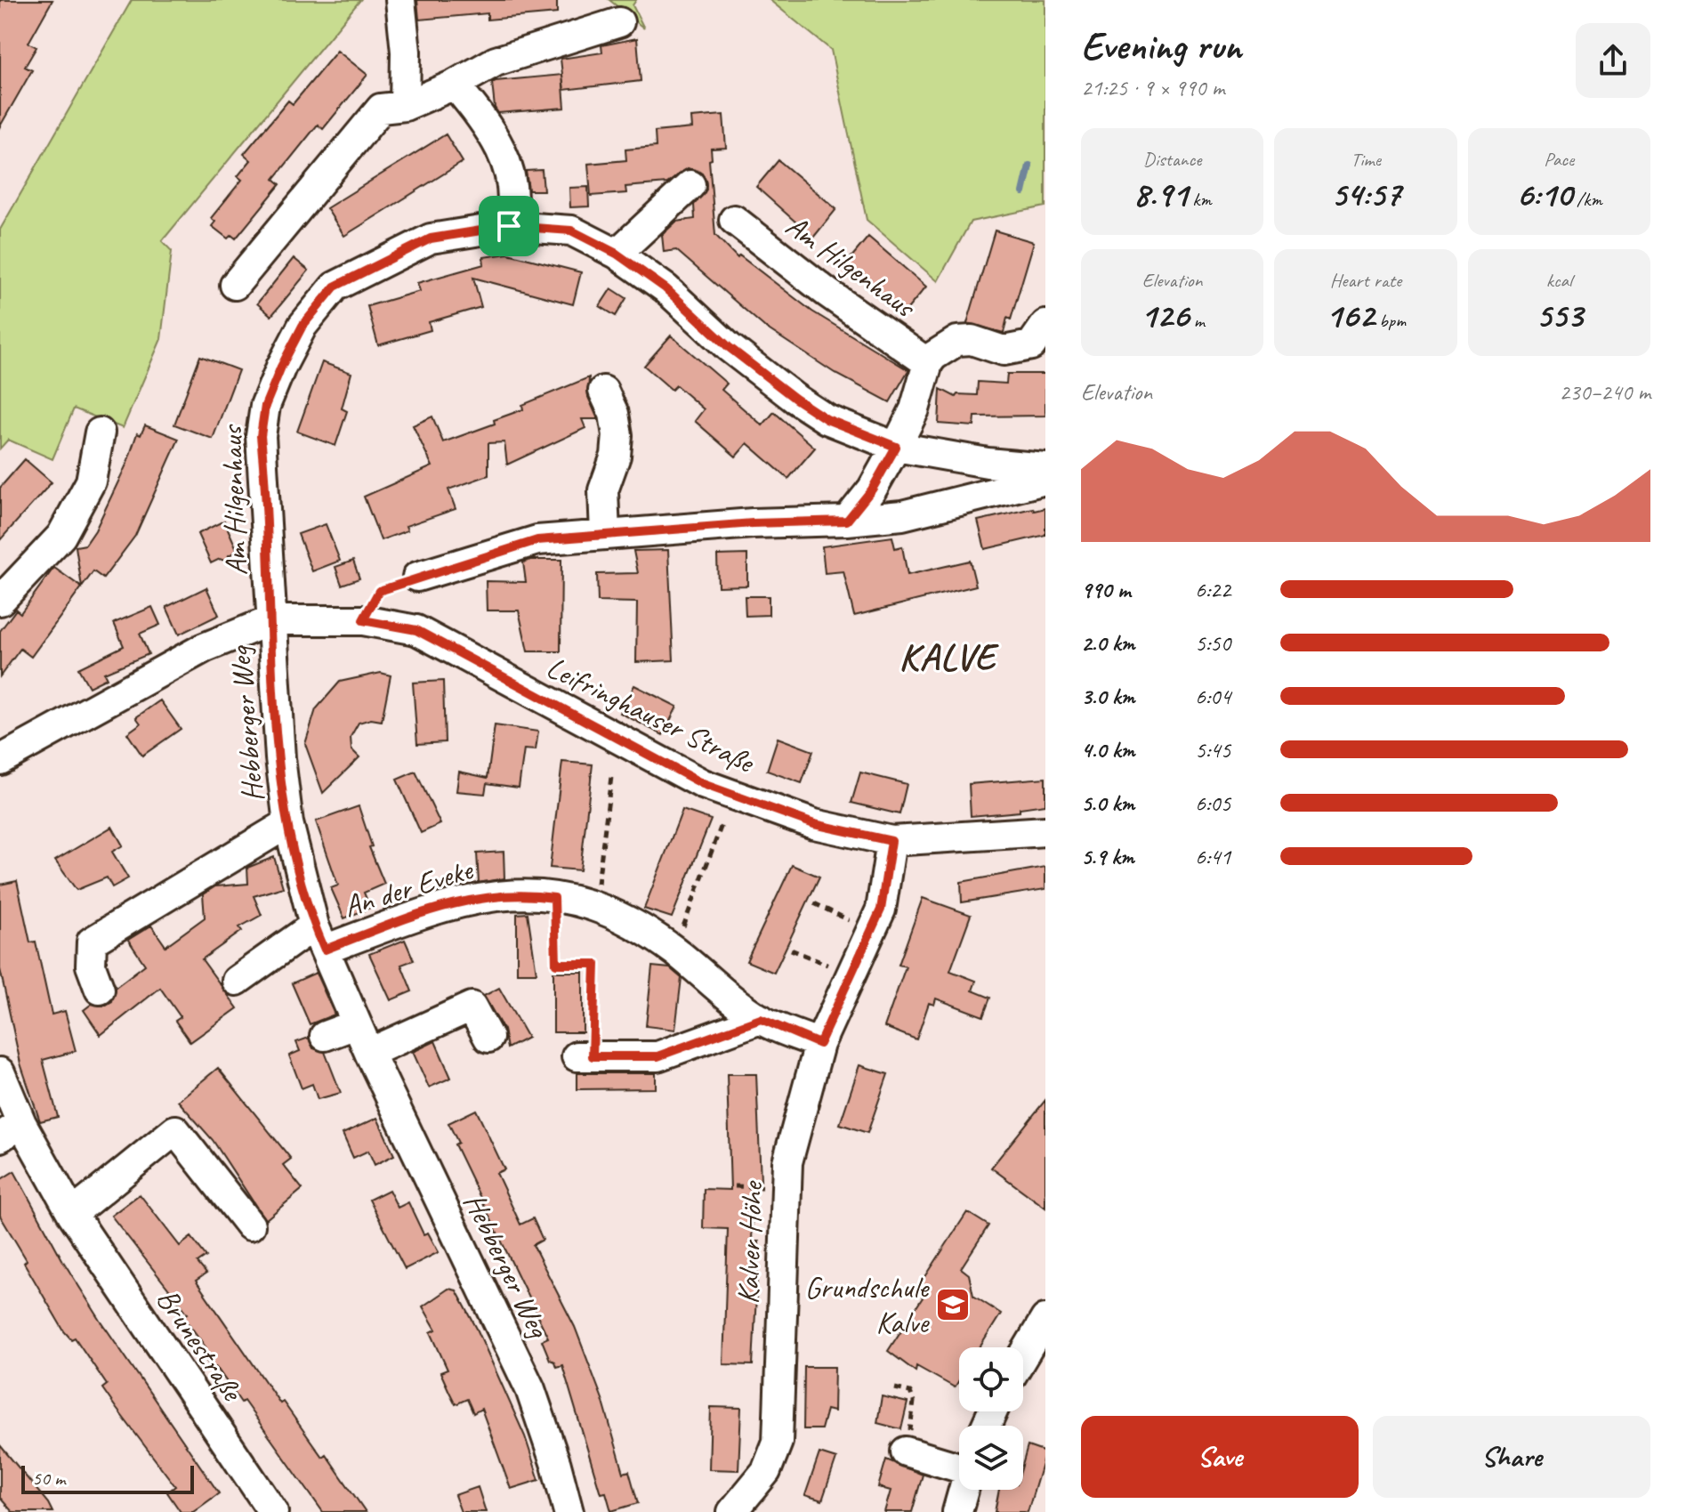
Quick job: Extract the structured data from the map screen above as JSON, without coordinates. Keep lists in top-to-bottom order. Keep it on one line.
{"streets":{"street":["Am Hilgenhaus","Leifringhauser Straße","Hebberger Weg","An der Eveke","Kalver Höhe","Brunestraße"]},"crossings":[["Am Hilgenhaus","Leifringhauser Straße"],["Am Hilgenhaus","Hebberger Weg"],["Leifringhauser Straße","Hebberger Weg"],["Leifringhauser Straße","Kalver Höhe"],["Hebberger Weg","An der Eveke"],["An der Eveke","Kalver Höhe"]],"districts":["KALVE"],"places":{"school or university":["Grundschule Kalve"]},"scale_bar":"50 m","page":{"heading":["Evening run","21:25 · 9 × 990 m"],"stats":[["Distance","8.91 km"],["Time","54:57"],["Pace","6:10 /km"],["Elevation","126 m"],["Heart rate","162 bpm"],["kcal","553"]],"chart":["Elevation","230–240 m"],"list":[{"name":"990 m","note":"6:22"},{"name":"2.0 km","note":"5:50"},{"name":"3.0 km","note":"6:04"},{"name":"4.0 km","note":"5:45"},{"name":"5.0 km","note":"6:05"},{"name":"5.9 km","note":"6:41"}],"buttons":["Save","Share"],"scale":"50 m"}}
